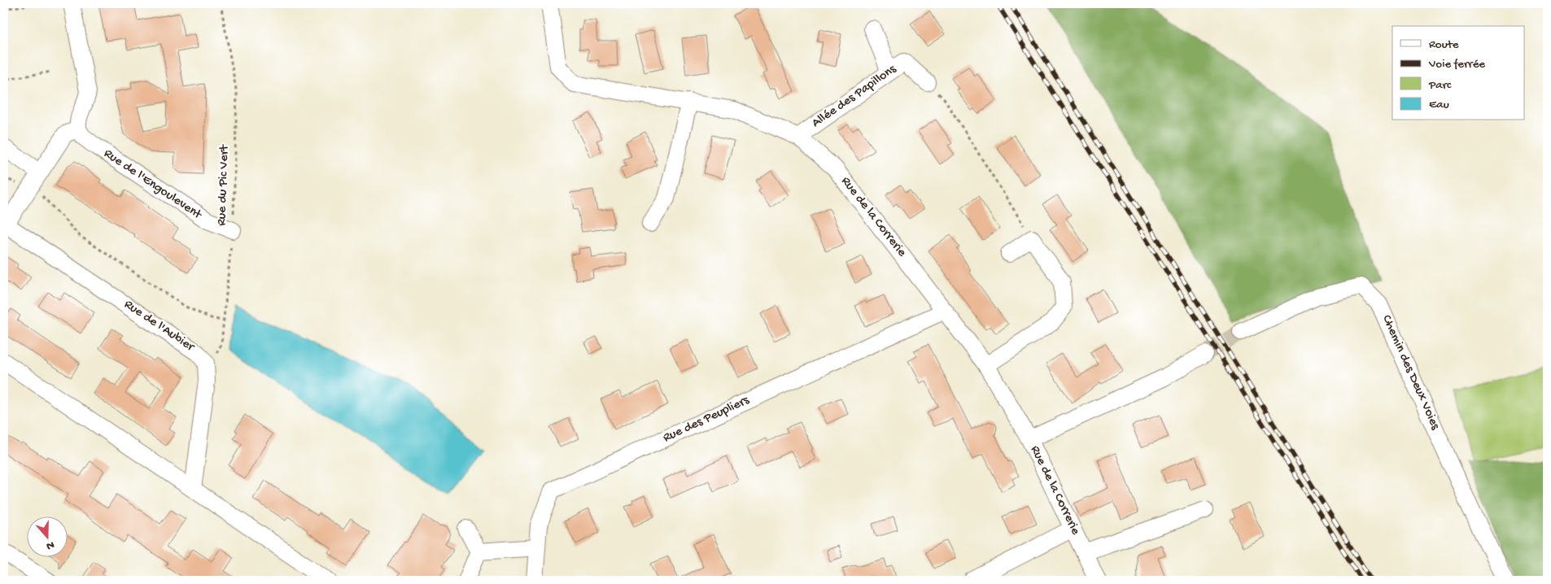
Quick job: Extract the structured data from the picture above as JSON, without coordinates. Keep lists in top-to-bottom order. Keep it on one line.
{"streets":{"street":["Allée des Papillons","Rue de l'Engoulevent","Rue de la Correrie","Rue de l'Aubier","Chemin des Deux Voies","Rue des Peupliers"],"path":["Rue du Pic Vert"]},"crossings":[["Allée des Papillons","Rue de la Correrie"],["Rue de l'Engoulevent","Rue du Pic Vert"],["Rue du Pic Vert","Rue de l'Aubier"],["Rue de la Correrie","Rue des Peupliers"]],"legend":["Route","Voie ferrée","Parc","Eau"],"north":"bottom"}
